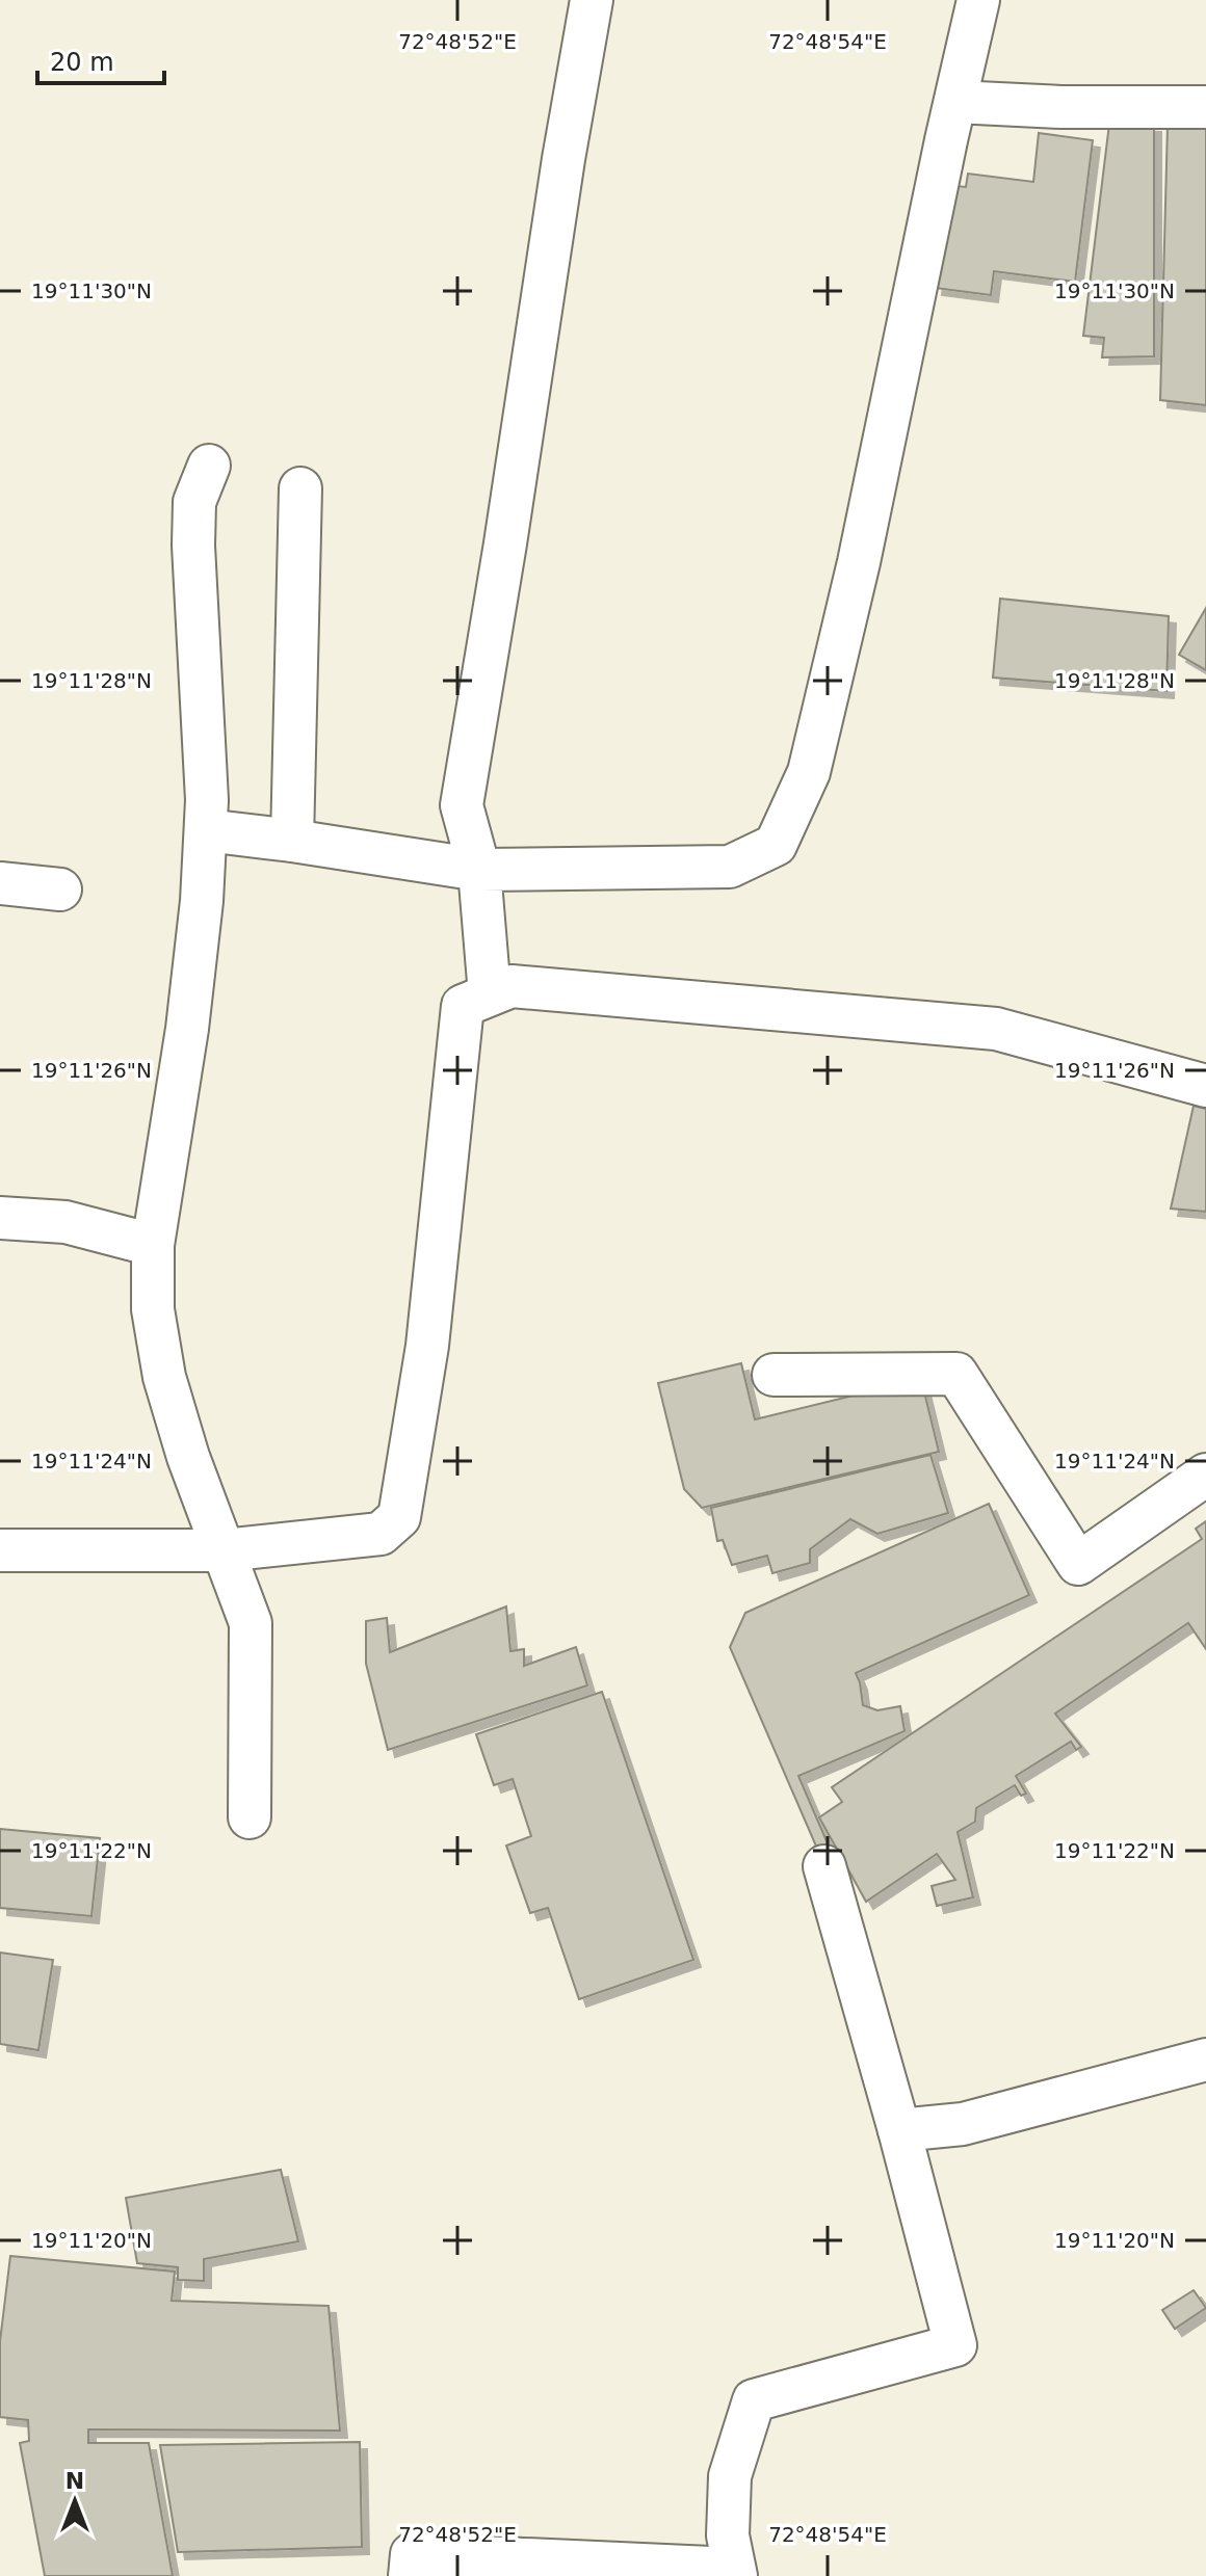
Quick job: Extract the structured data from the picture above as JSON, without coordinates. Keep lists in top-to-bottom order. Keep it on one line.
{"scale_bar":"20 m","north":"top","coordinates":["72°48'52\"E","72°48'54\"E","19°11'30\"N","19°11'28\"N","19°11'26\"N","19°11'24\"N","19°11'22\"N","19°11'20\"N"]}
